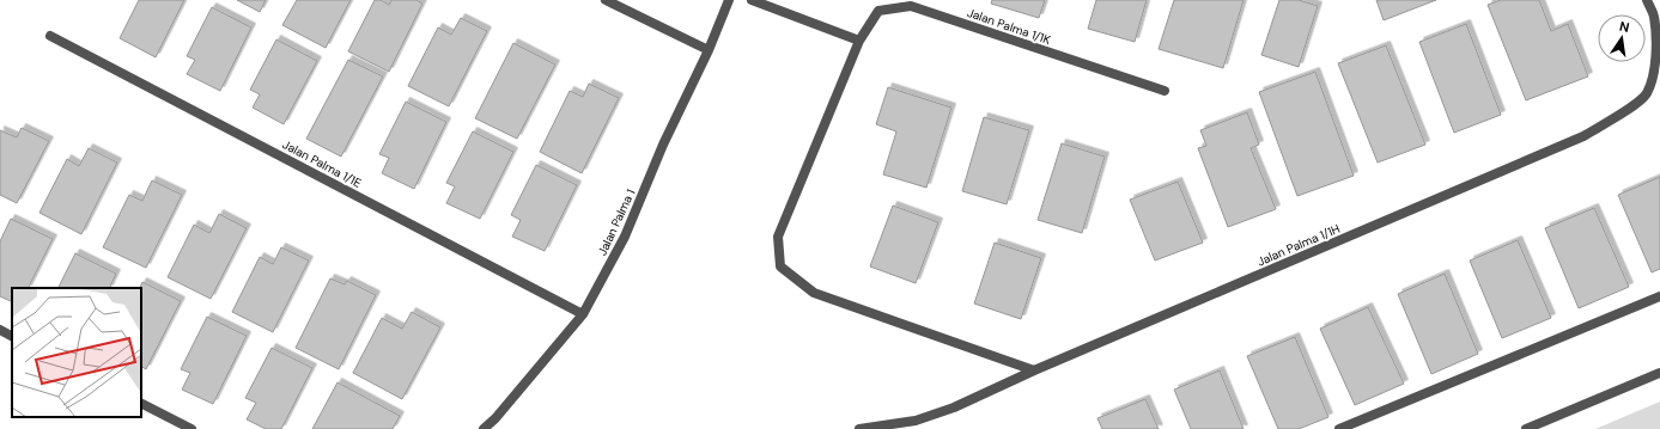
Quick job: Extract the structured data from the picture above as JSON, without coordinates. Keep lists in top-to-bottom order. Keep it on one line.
{"streets":{"street":["Jalan Palma 1/1K","Jalan Palma 1/1E","Jalan Palma 1","Jalan Palma 1/1H"]},"crossings":[["Jalan Palma 1/1K","Jalan Palma 1/1H"],["Jalan Palma 1/1E","Jalan Palma 1"]],"north":"top"}
